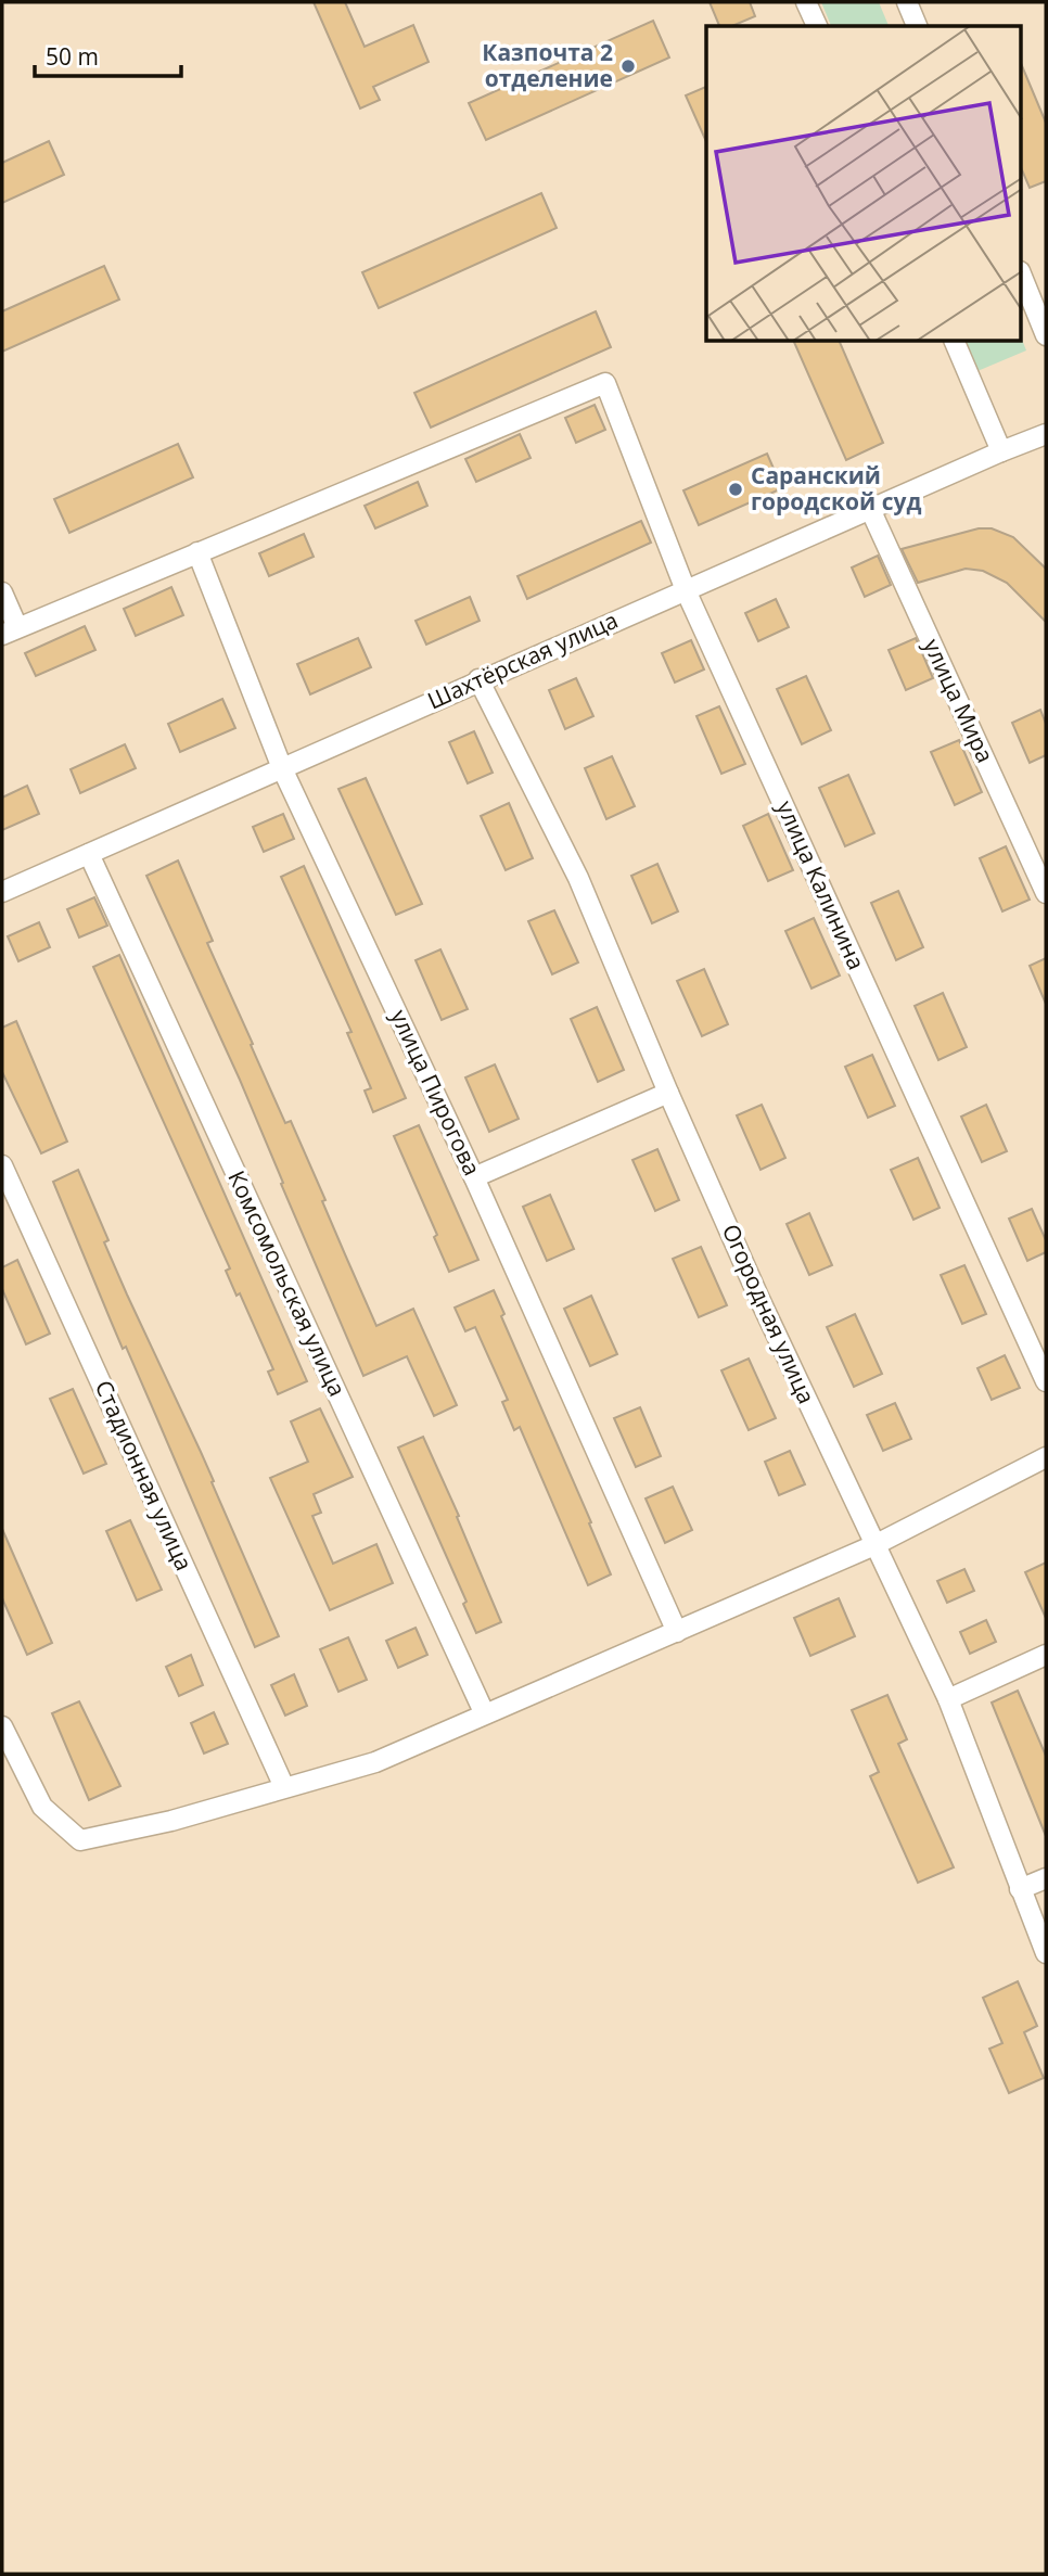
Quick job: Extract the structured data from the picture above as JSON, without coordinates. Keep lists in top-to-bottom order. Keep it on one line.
{"streets":{"street":["Шахтёрская улица","улица Мира","улица Калинина","улица Пирогова","Комсомольская улица","Огородная улица","Стадионная улица"]},"crossings":[["Шахтёрская улица","улица Мира"],["Шахтёрская улица","улица Калинина"],["Шахтёрская улица","улица Пирогова"],["Шахтёрская улица","Комсомольская улица"],["Шахтёрская улица","Огородная улица"],["улица Калинина","улица Пирогова"]],"places":["Казпочта 2 отделение","Саранский городской суд"],"scale_bar":"50 m"}
